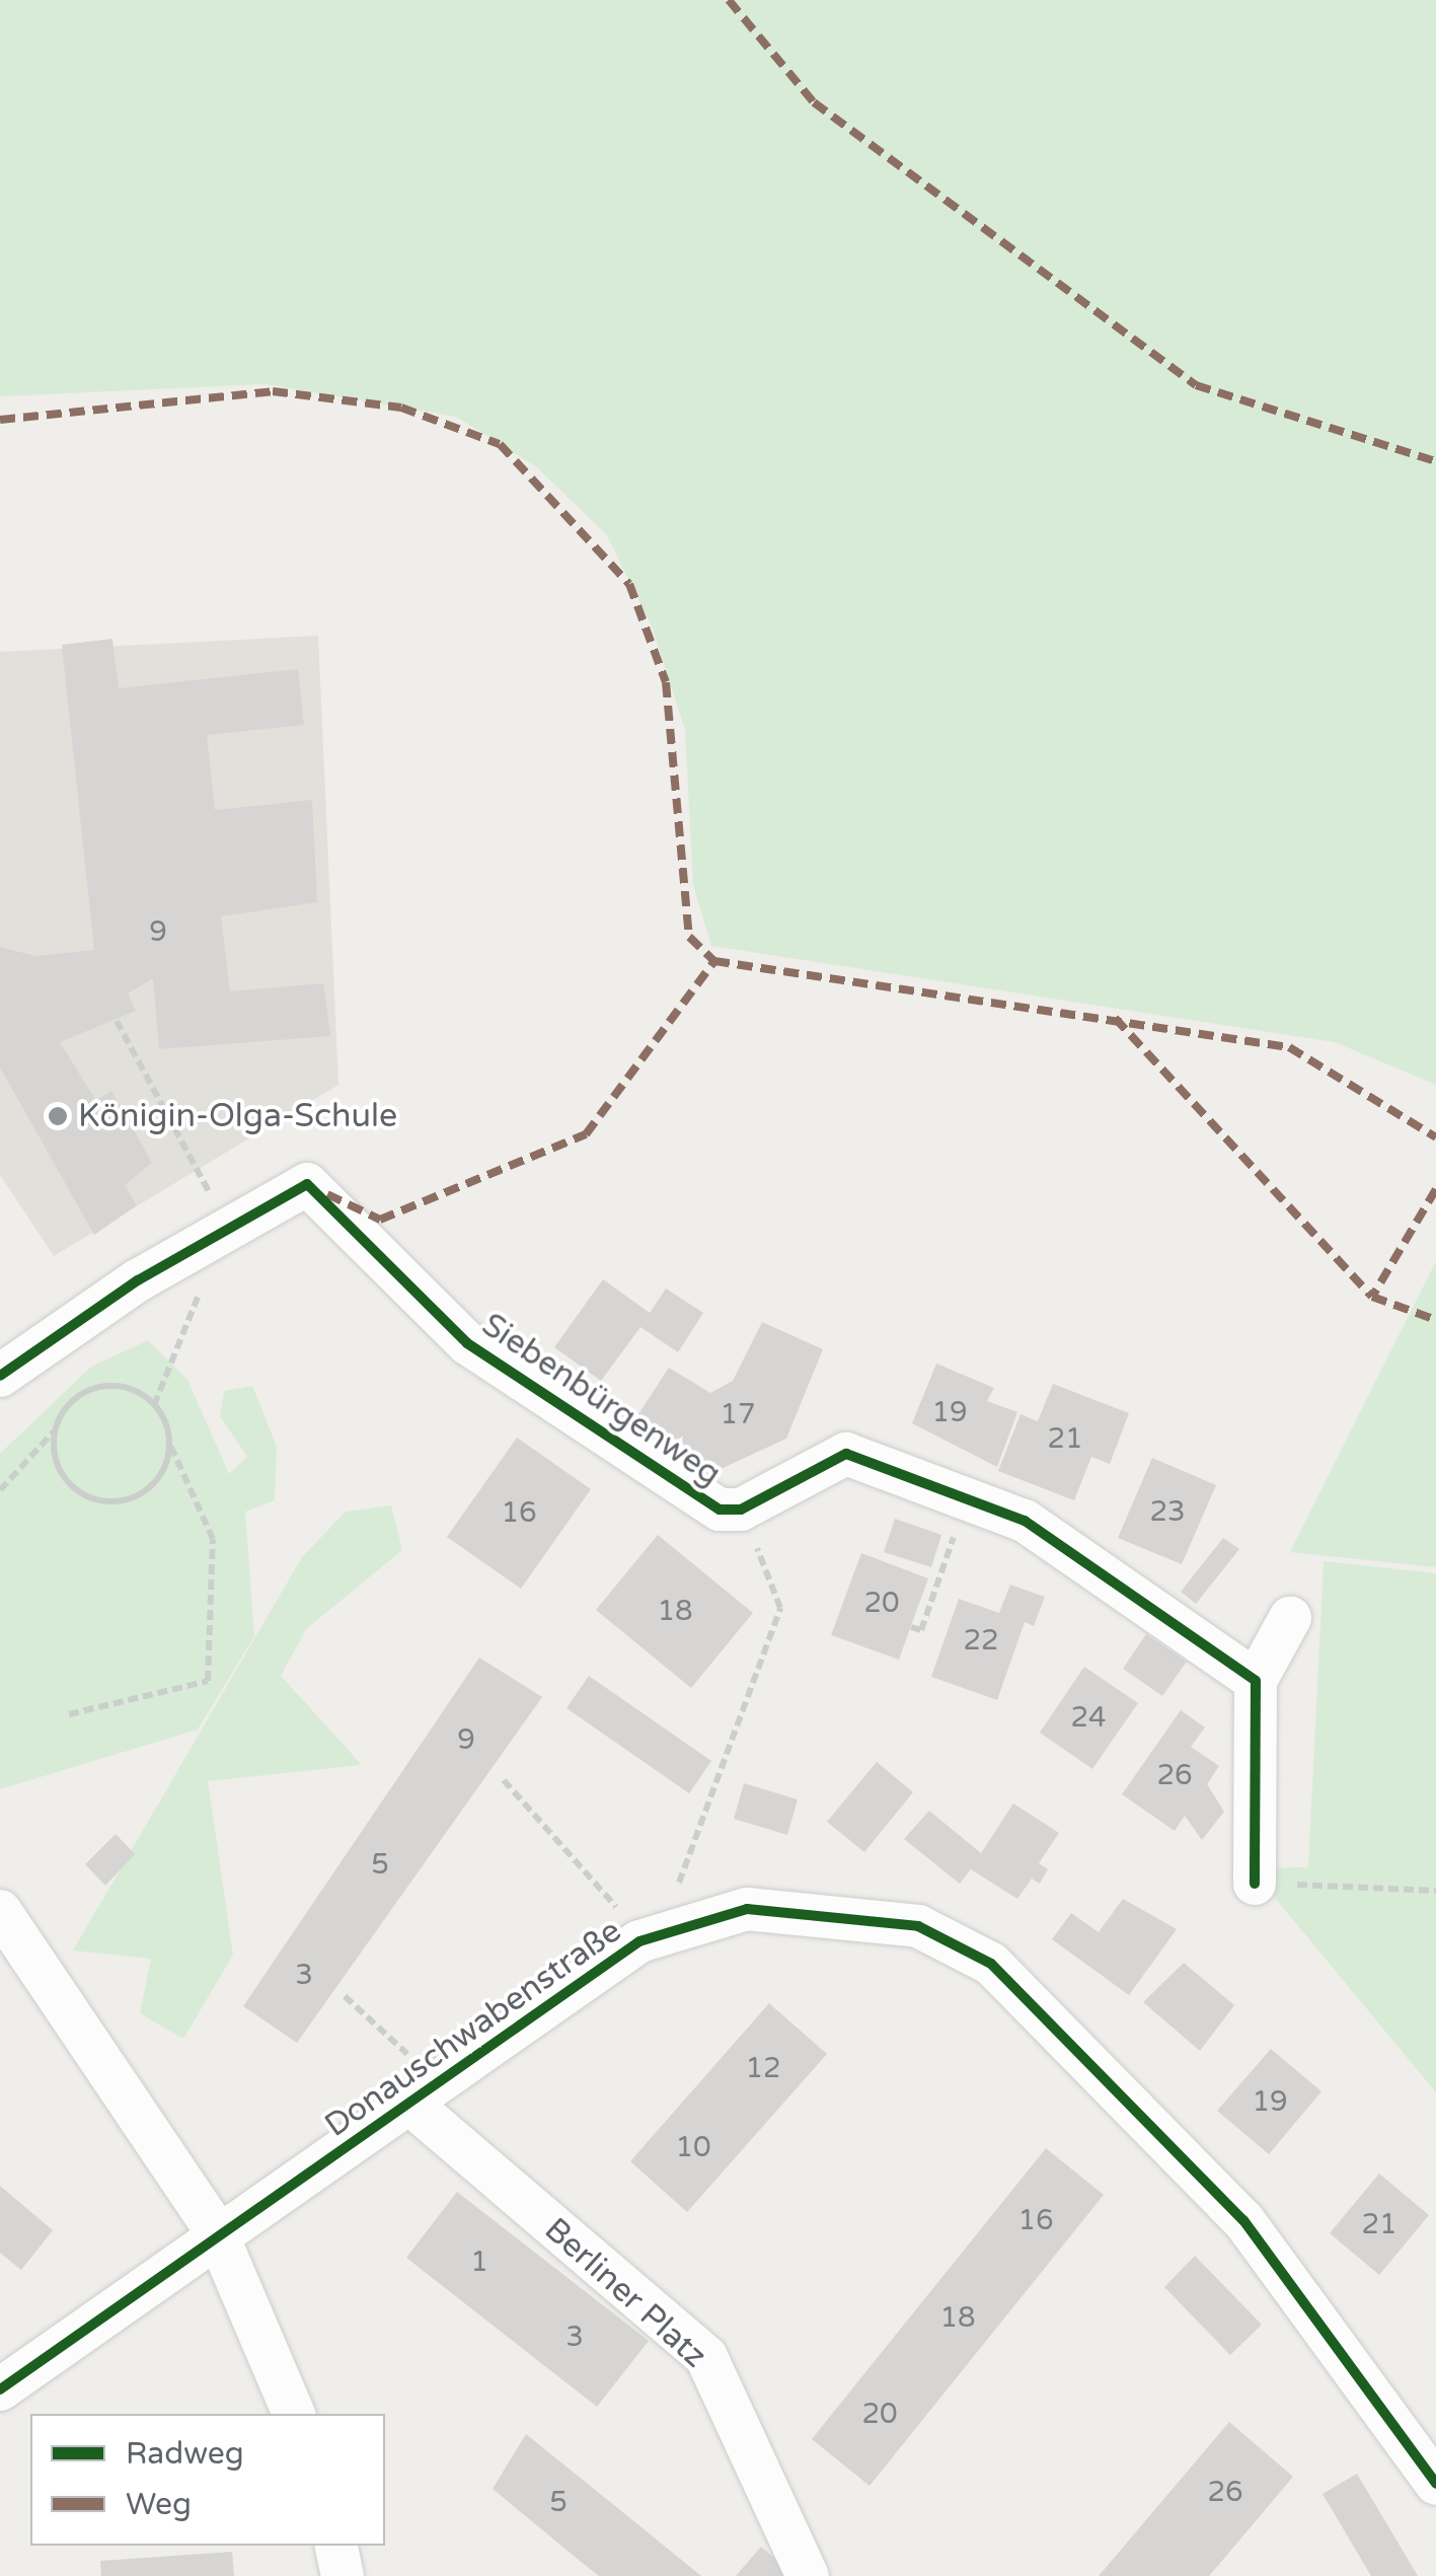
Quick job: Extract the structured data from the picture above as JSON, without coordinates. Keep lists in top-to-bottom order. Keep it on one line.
{"streets":{"street":["Siebenbürgenweg","Donauschwabenstraße","Berliner Platz"]},"crossings":[["Donauschwabenstraße","Berliner Platz"]],"places":["Königin-Olga-Schule"],"house_numbers":["9","19","17","21","23","16","20","18","22","24","9","26","5","3","12","19","10","16","21","1","18","3","20","26","5"],"legend":["Radweg","Weg"]}
